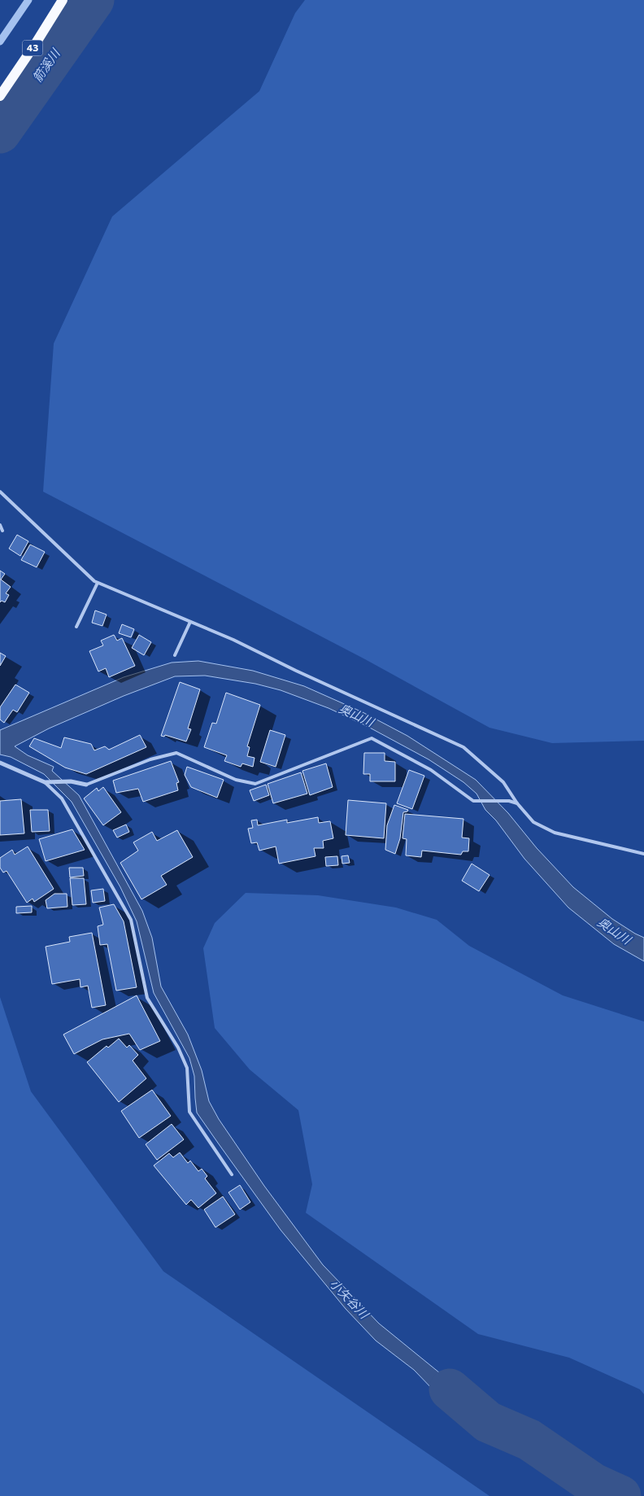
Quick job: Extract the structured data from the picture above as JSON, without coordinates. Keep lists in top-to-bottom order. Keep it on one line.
{"streets":{"main road":["43"]},"water":["箭溪川","奥山川","小矢谷川"]}
